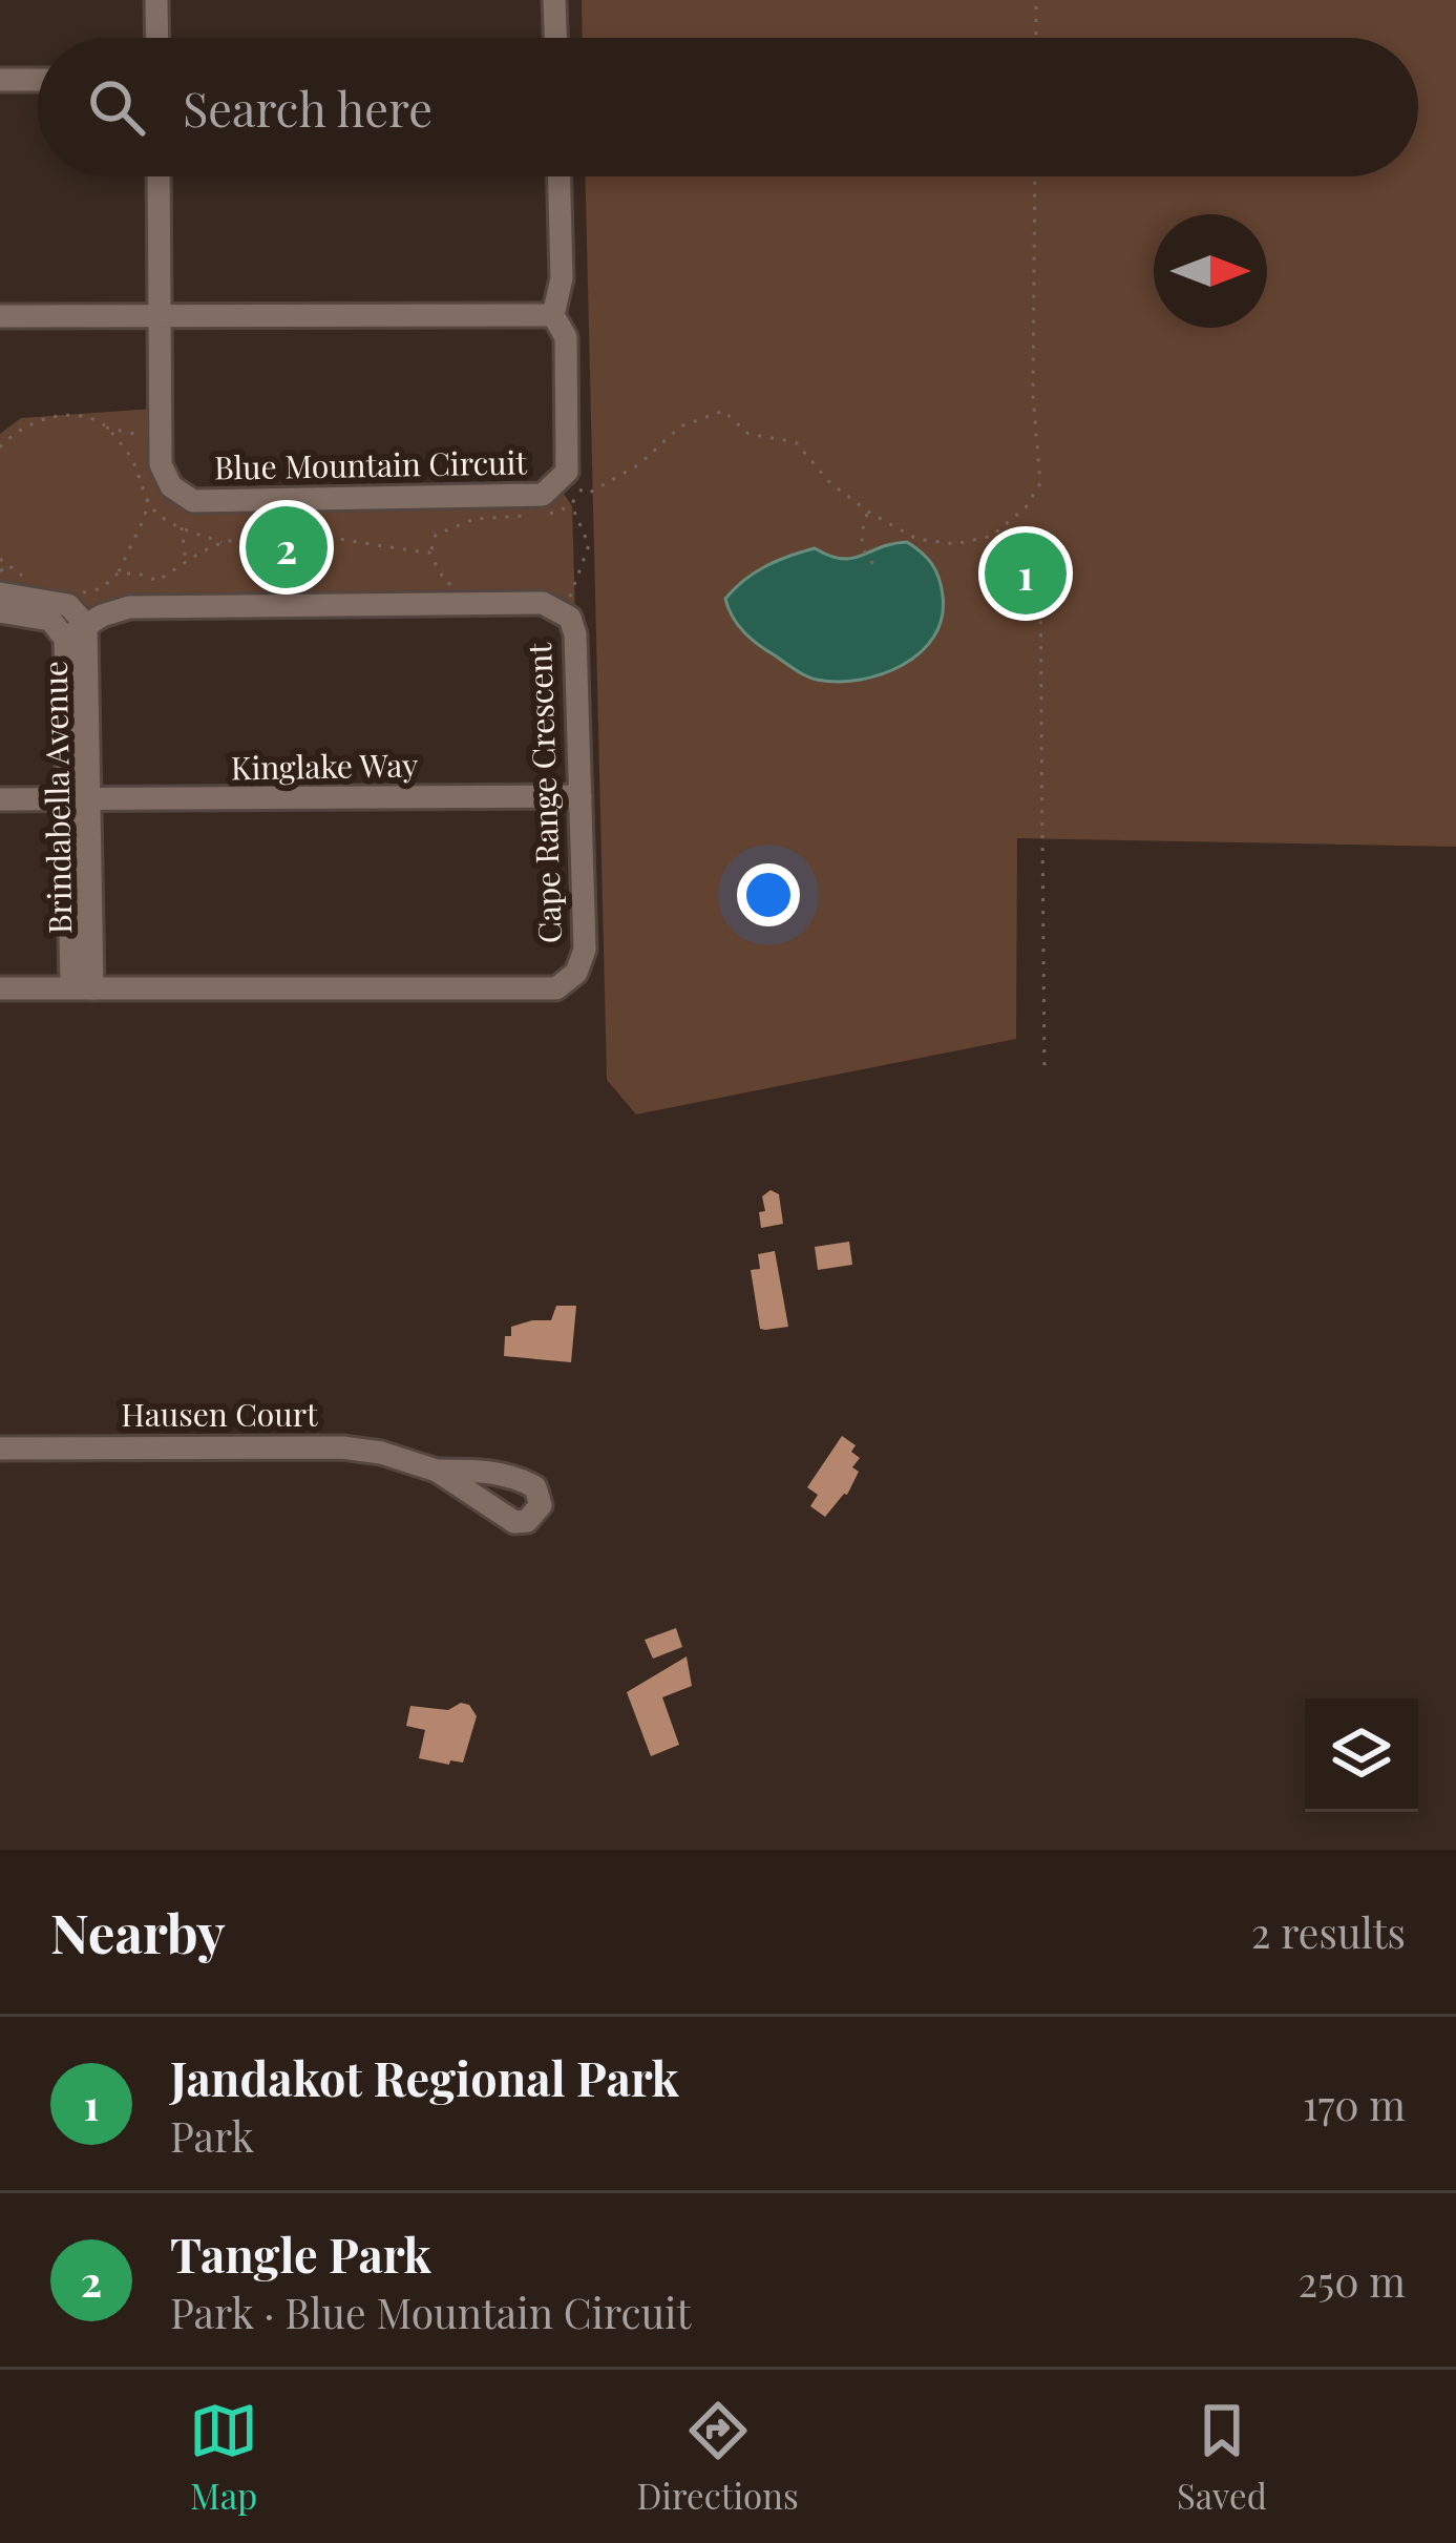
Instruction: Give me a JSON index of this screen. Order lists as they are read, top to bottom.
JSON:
{
  "streets": {
    "street": [
      "Blue Mountain Circuit",
      "Kinglake Way",
      "Cape Range Crescent",
      "Brindabella Avenue",
      "Hausen Court"
    ]
  },
  "crossings": [
    ["Kinglake Way", "Cape Range Crescent"],
    ["Kinglake Way", "Brindabella Avenue"],
    ["Cape Range Crescent", "Brindabella Avenue"]
  ],
  "north": "right",
  "page": {
    "search": "Search here",
    "pins": ["2", "1"],
    "heading": ["Nearby", "2 results"],
    "list": [
      {
        "mark": "1",
        "name": "Jandakot Regional Park",
        "note": "Park",
        "value": "170 m"
      },
      {
        "mark": "2",
        "name": "Tangle Park",
        "note": "Park · Blue Mountain Circuit",
        "value": "250 m"
      }
    ],
    "nav": ["Map", "Directions", "Saved"]
  }
}
